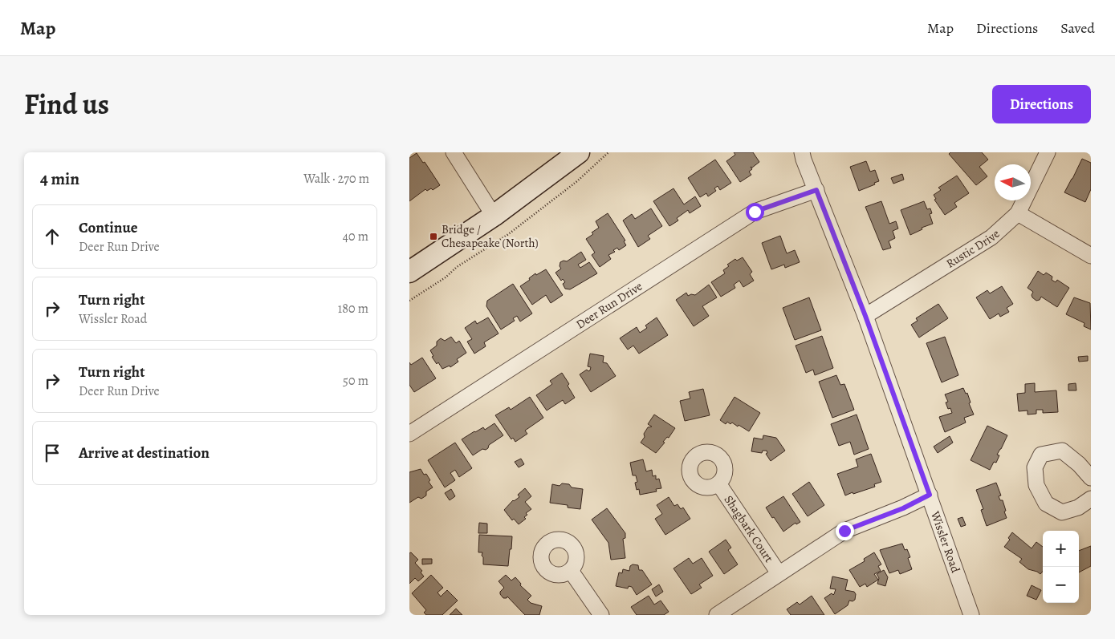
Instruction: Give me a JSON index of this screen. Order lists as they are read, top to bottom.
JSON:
{
  "streets": {
    "street": [
      "Rustic Drive",
      "Deer Run Drive",
      "Shagbark Court",
      "Wissler Road"
    ]
  },
  "crossings": [
    ["Rustic Drive", "Wissler Road"],
    ["Deer Run Drive", "Wissler Road"]
  ],
  "places": {
    "transit": ["Bridge / Chesapeake (North)"]
  },
  "north": "left",
  "page": {
    "header": "Map",
    "nav": ["Map", "Directions", "Saved"],
    "title": "Find us",
    "buttons": "Directions",
    "heading": ["4 min", "Walk · 270 m"],
    "list": [
      ["Continue", "Deer Run Drive", "40 m"],
      ["Turn right", "Wissler Road", "180 m"],
      ["Turn right", "Deer Run Drive", "50 m"],
      "Arrive at destination"
    ],
    "map_buttons": ["+", "−"]
  }
}
